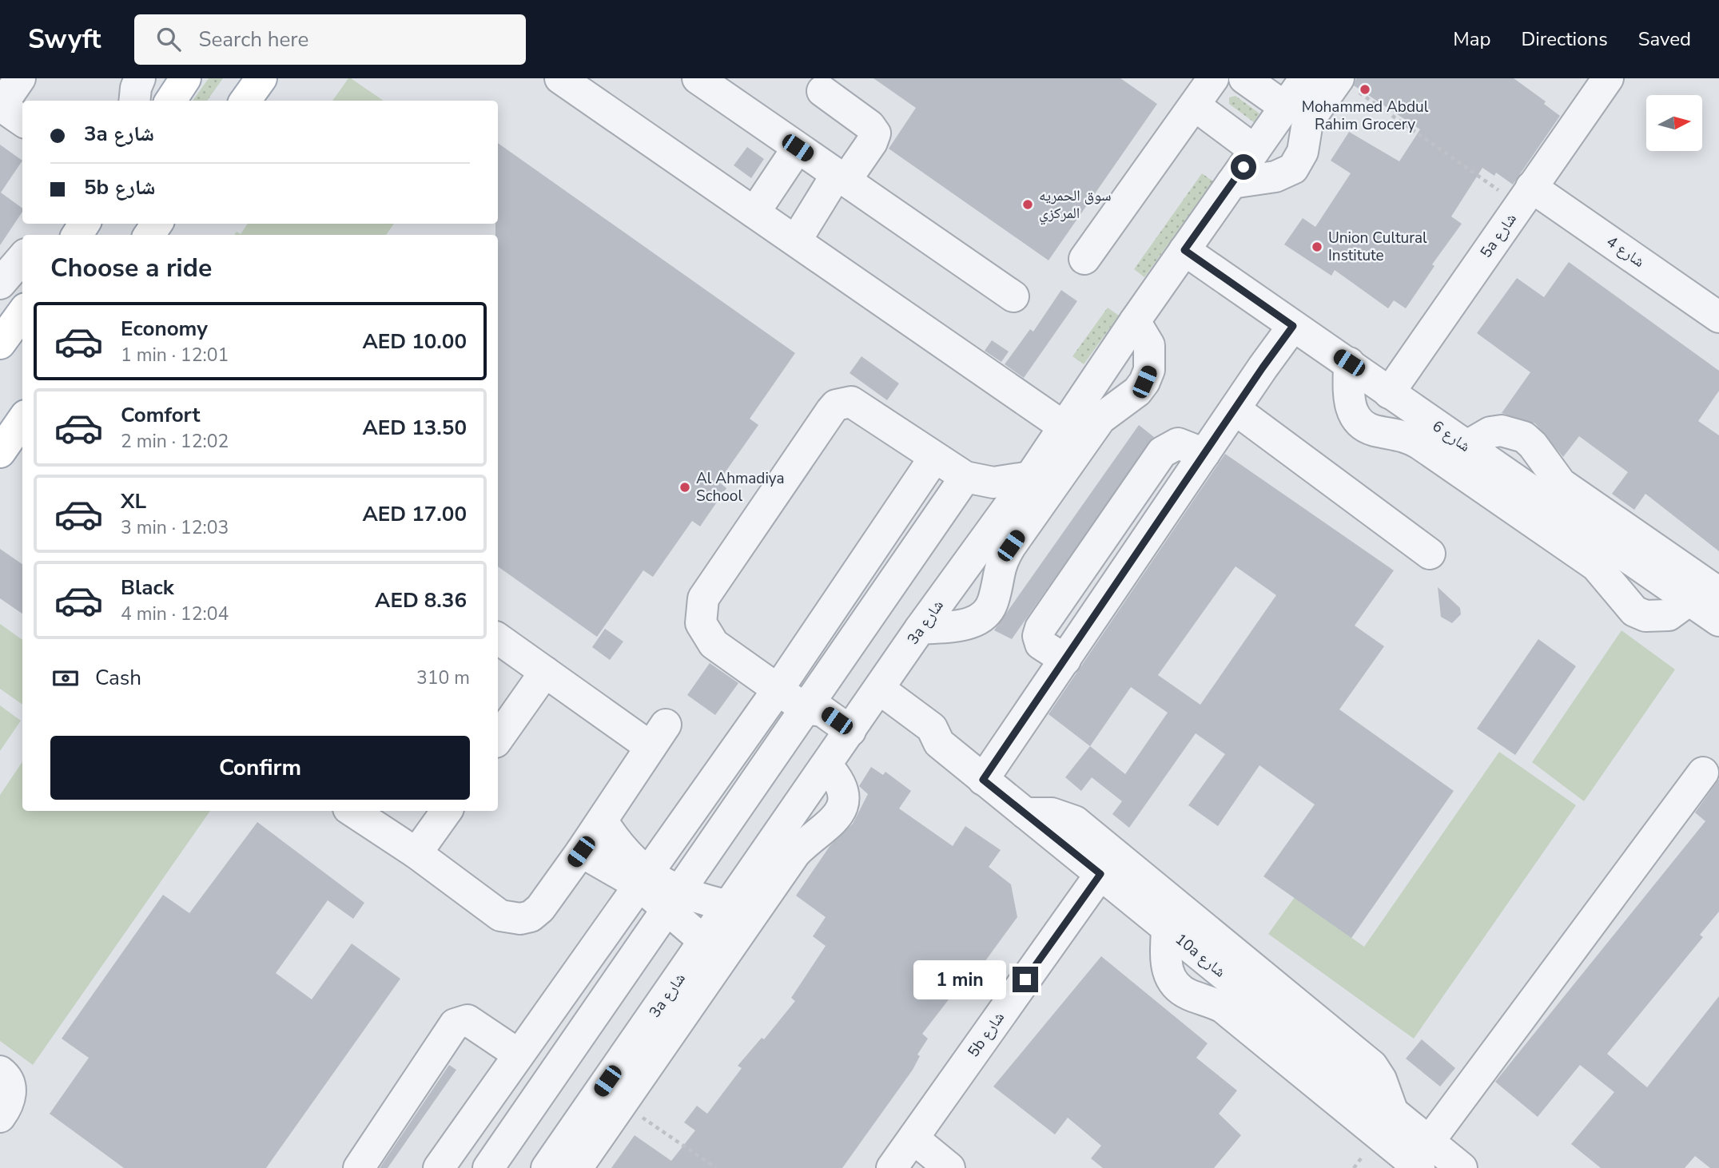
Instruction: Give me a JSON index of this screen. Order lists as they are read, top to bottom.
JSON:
{
  "streets": {
    "street": [
      "5a شارع",
      "شارع 4",
      "شارع 6",
      "3a شارع",
      "10a شارع",
      "5b شارع"
    ]
  },
  "crossings": [
    ["5a شارع", "شارع 4"],
    ["5a شارع", "شارع 6"],
    ["شارع 6", "3a شارع"],
    ["3a شارع", "10a شارع"],
    ["10a شارع", "5b شارع"]
  ],
  "places": [
    "Mohammed Abdul Rahim Grocery",
    "سوق الحمريه المركزي",
    "Union Cultural Institute",
    "Al Ahmadiya School"
  ],
  "north": "right",
  "page": {
    "header": "Swyft",
    "search": "Search here",
    "nav": ["Map", "Directions", "Saved"],
    "banner": ["3a شارع", "5b شارع"],
    "heading": "Choose a ride",
    "list": [
      {
        "name": "Economy",
        "note": "1 min · 12:01",
        "value": "AED 10.00"
      },
      {
        "name": "Comfort",
        "note": "2 min · 12:02",
        "value": "AED 13.50"
      },
      {
        "name": "XL",
        "note": "3 min · 12:03",
        "value": "AED 17.00"
      },
      {
        "name": "Black",
        "note": "4 min · 12:04",
        "value": "AED 8.36"
      }
    ],
    "pay": ["Cash", "310 m"],
    "buttons": "Confirm",
    "bubble": "1 min"
  }
}
